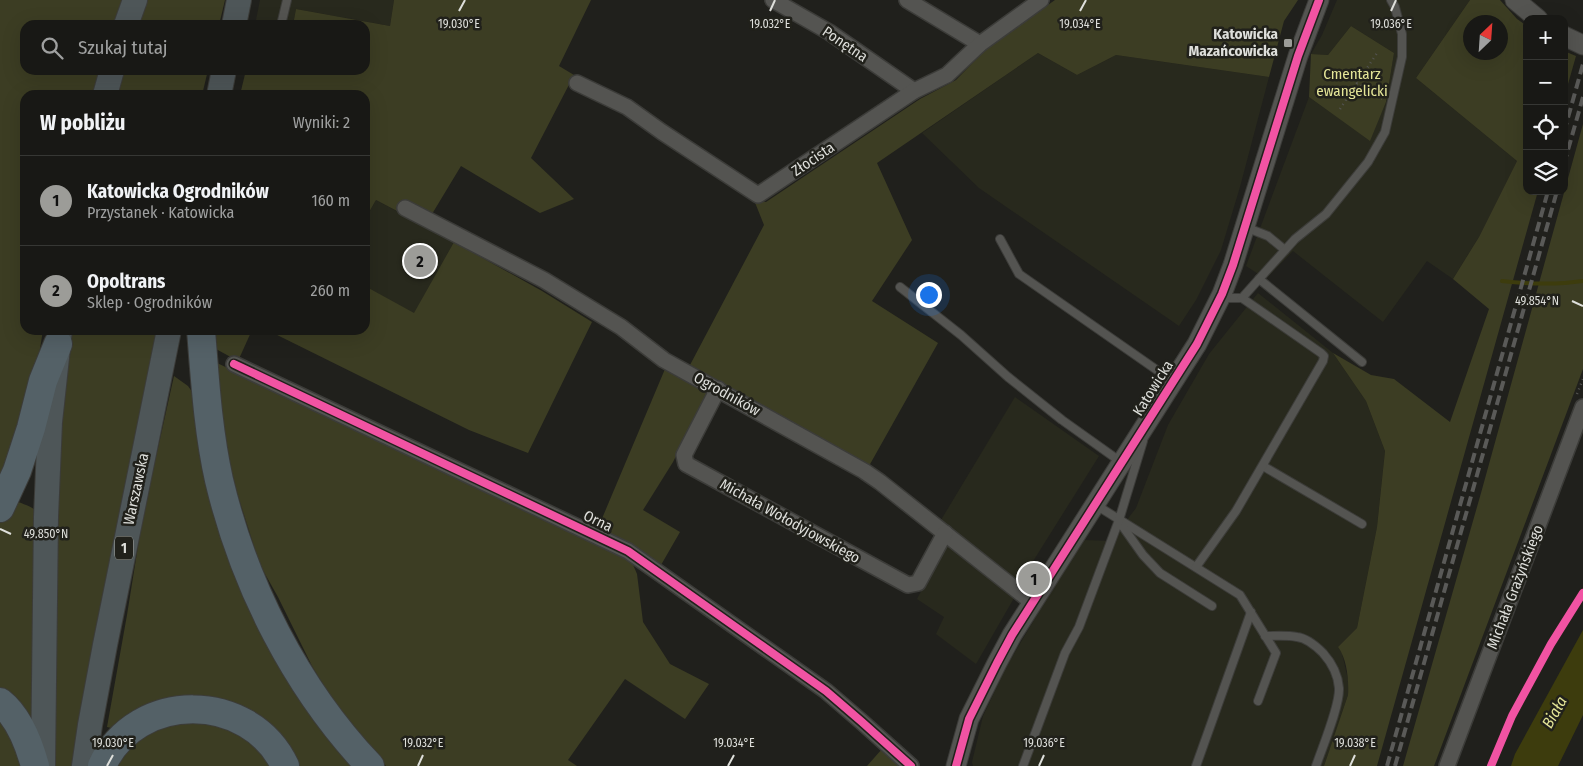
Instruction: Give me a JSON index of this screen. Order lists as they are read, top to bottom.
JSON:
{
  "streets": {
    "main road": ["Warszawska", "1"],
    "street": [
      "Ponętna",
      "Złocista",
      "Katowicka",
      "Ogrodników",
      "Orna",
      "Michała Wołodyjowskiego",
      "Michała Grażyńskiego"
    ]
  },
  "crossings": [
    ["Ponętna", "Złocista"],
    ["Katowicka", "Ogrodników"],
    ["Ogrodników", "Michała Wołodyjowskiego"]
  ],
  "water": ["Biała"],
  "parks": ["Cmentarz ewangelicki"],
  "places": {
    "transit": ["Katowicka Mazańcowicka"]
  },
  "north": "top right",
  "page": {
    "map_buttons": ["+", "−"],
    "search": "Szukaj tutaj",
    "heading": ["W pobliżu", "Wyniki: 2"],
    "list": [
      {
        "mark": "1",
        "name": "Katowicka Ogrodników",
        "note": "Przystanek · Katowicka",
        "value": "160 m"
      },
      {
        "mark": "2",
        "name": "Opoltrans",
        "note": "Sklep · Ogrodników",
        "value": "260 m"
      }
    ],
    "pins": ["2", "1"]
  },
  "coordinates": [
    "19.030°E",
    "19.032°E",
    "19.034°E",
    "19.036°E",
    "49.854°N",
    "49.850°N",
    "19.038°E"
  ]
}
